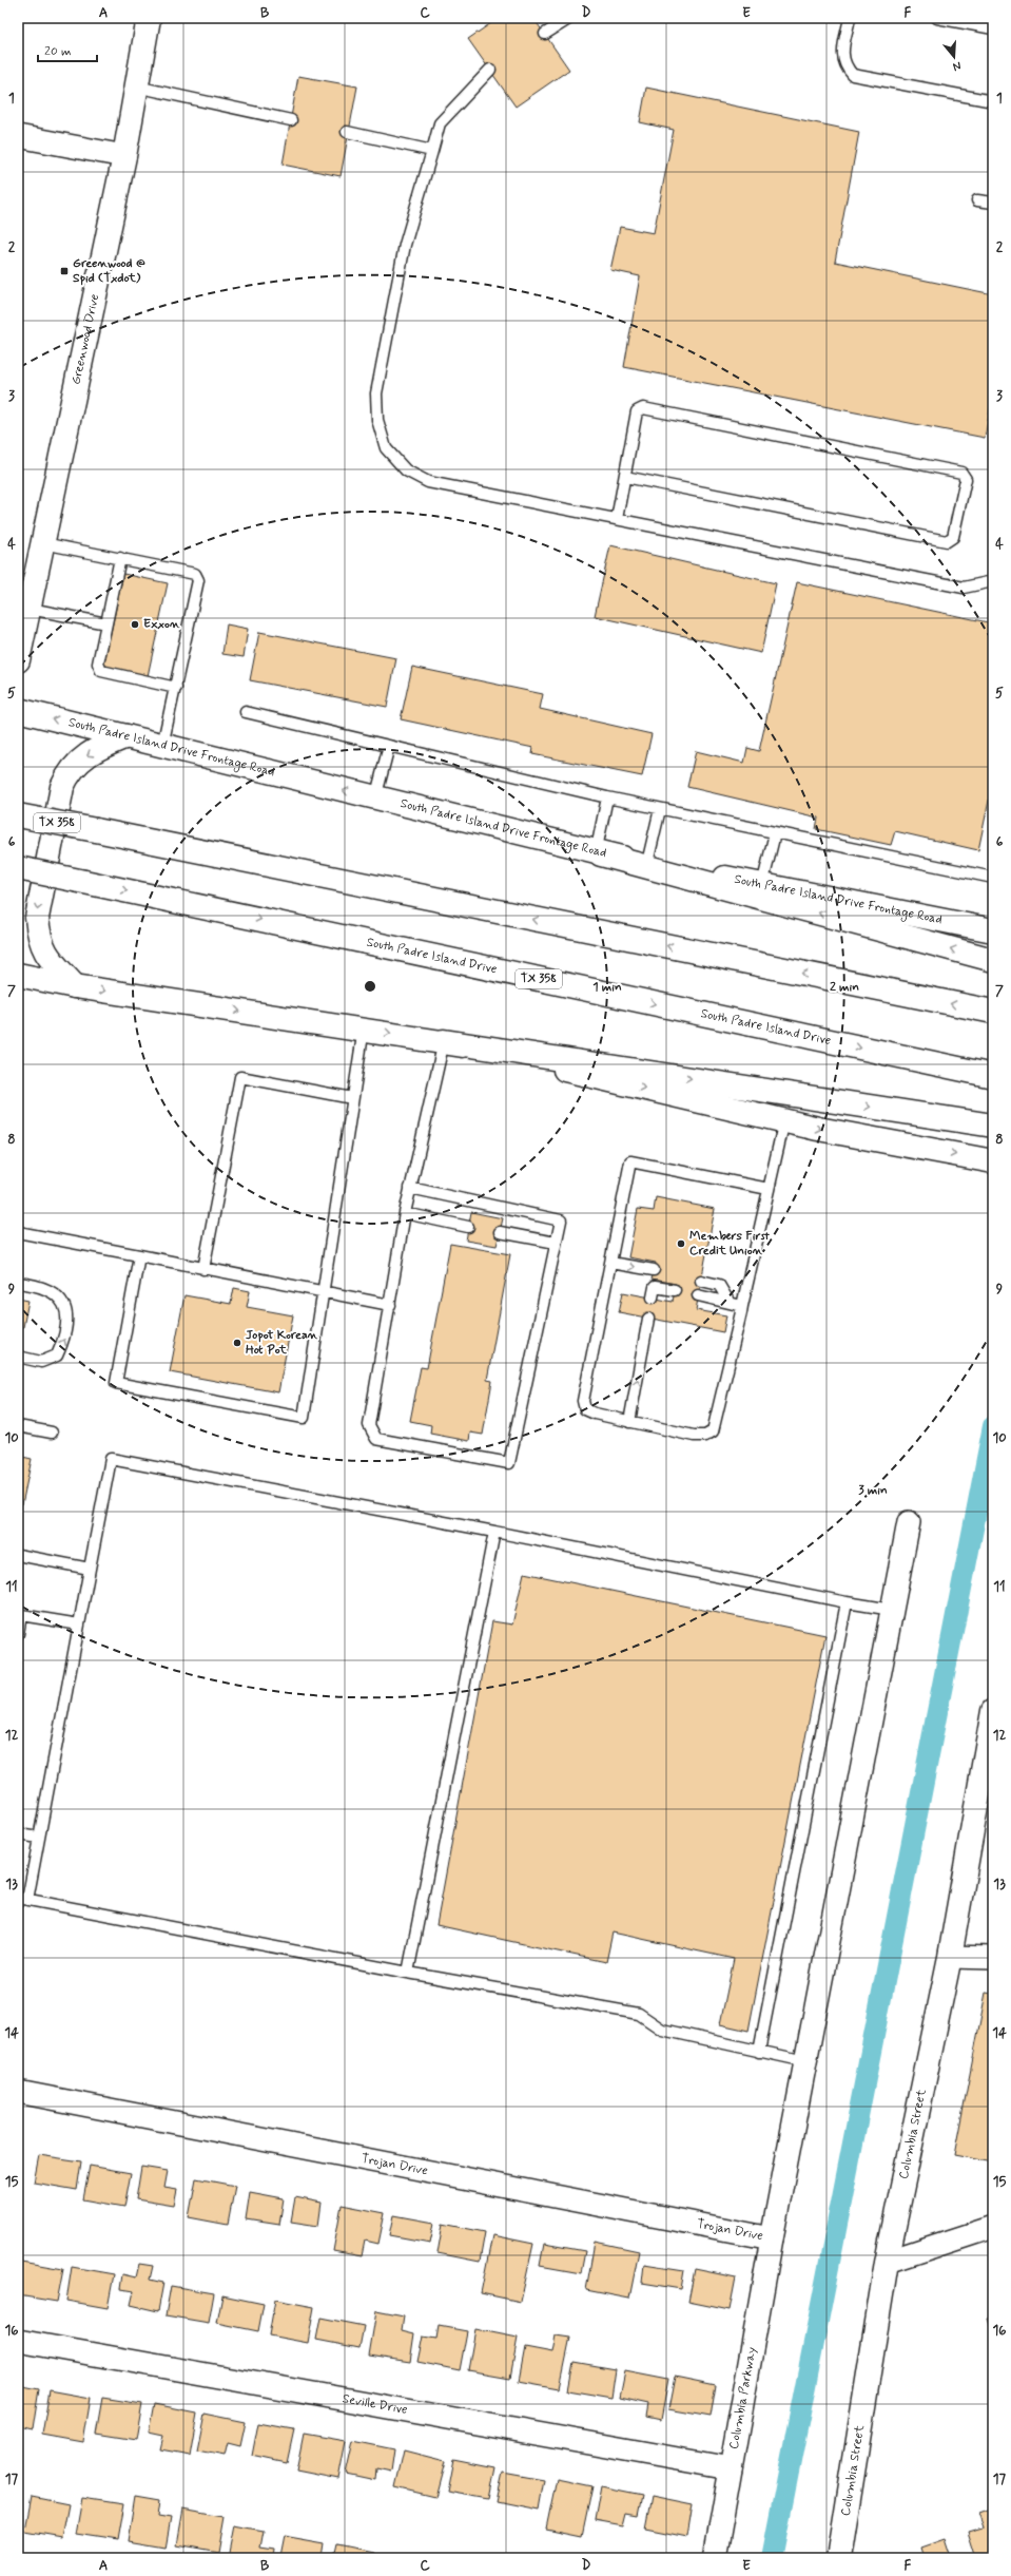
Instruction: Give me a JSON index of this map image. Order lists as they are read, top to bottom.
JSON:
{
  "streets": {
    "main road": [
      "Greenwood Drive",
      "South Padre Island Drive Frontage Road",
      "TX 358",
      "South Padre Island Drive",
      "Columbia Street"
    ],
    "street": ["Trojan Drive", "Columbia Parkway", "Seville Drive"]
  },
  "crossings": [
    ["Trojan Drive", "Columbia Parkway"],
    ["Columbia Parkway", "Seville Drive"]
  ],
  "places": {
    "transit": ["Greenwood @ Spid (Txdot)"],
    "other": ["Exxon", "Members First Credit Union", "Jopot Korean Hot Pot"]
  },
  "scale_bar": "20 m",
  "north": "bottom",
  "grid": {
    "columns": [
      "A",
      "B",
      "C",
      "D",
      "E",
      "F"
    ],
    "rows": [
      "1",
      "2",
      "3",
      "4",
      "5",
      "6",
      "7",
      "8",
      "9",
      "10",
      "11",
      "12",
      "13",
      "14",
      "15",
      "16",
      "17"
    ]
  },
  "rings": ["1 min", "2 min", "3 min"]
}
